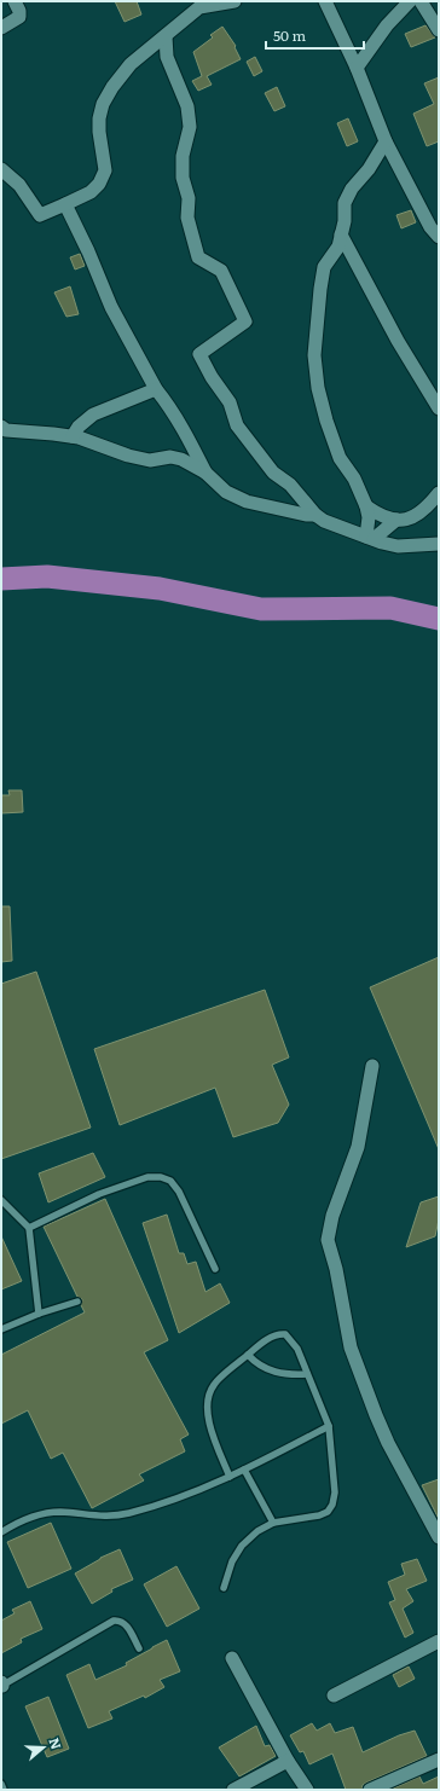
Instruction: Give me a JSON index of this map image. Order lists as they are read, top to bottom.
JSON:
{
  "scale_bar": "50 m",
  "north": "right"
}
